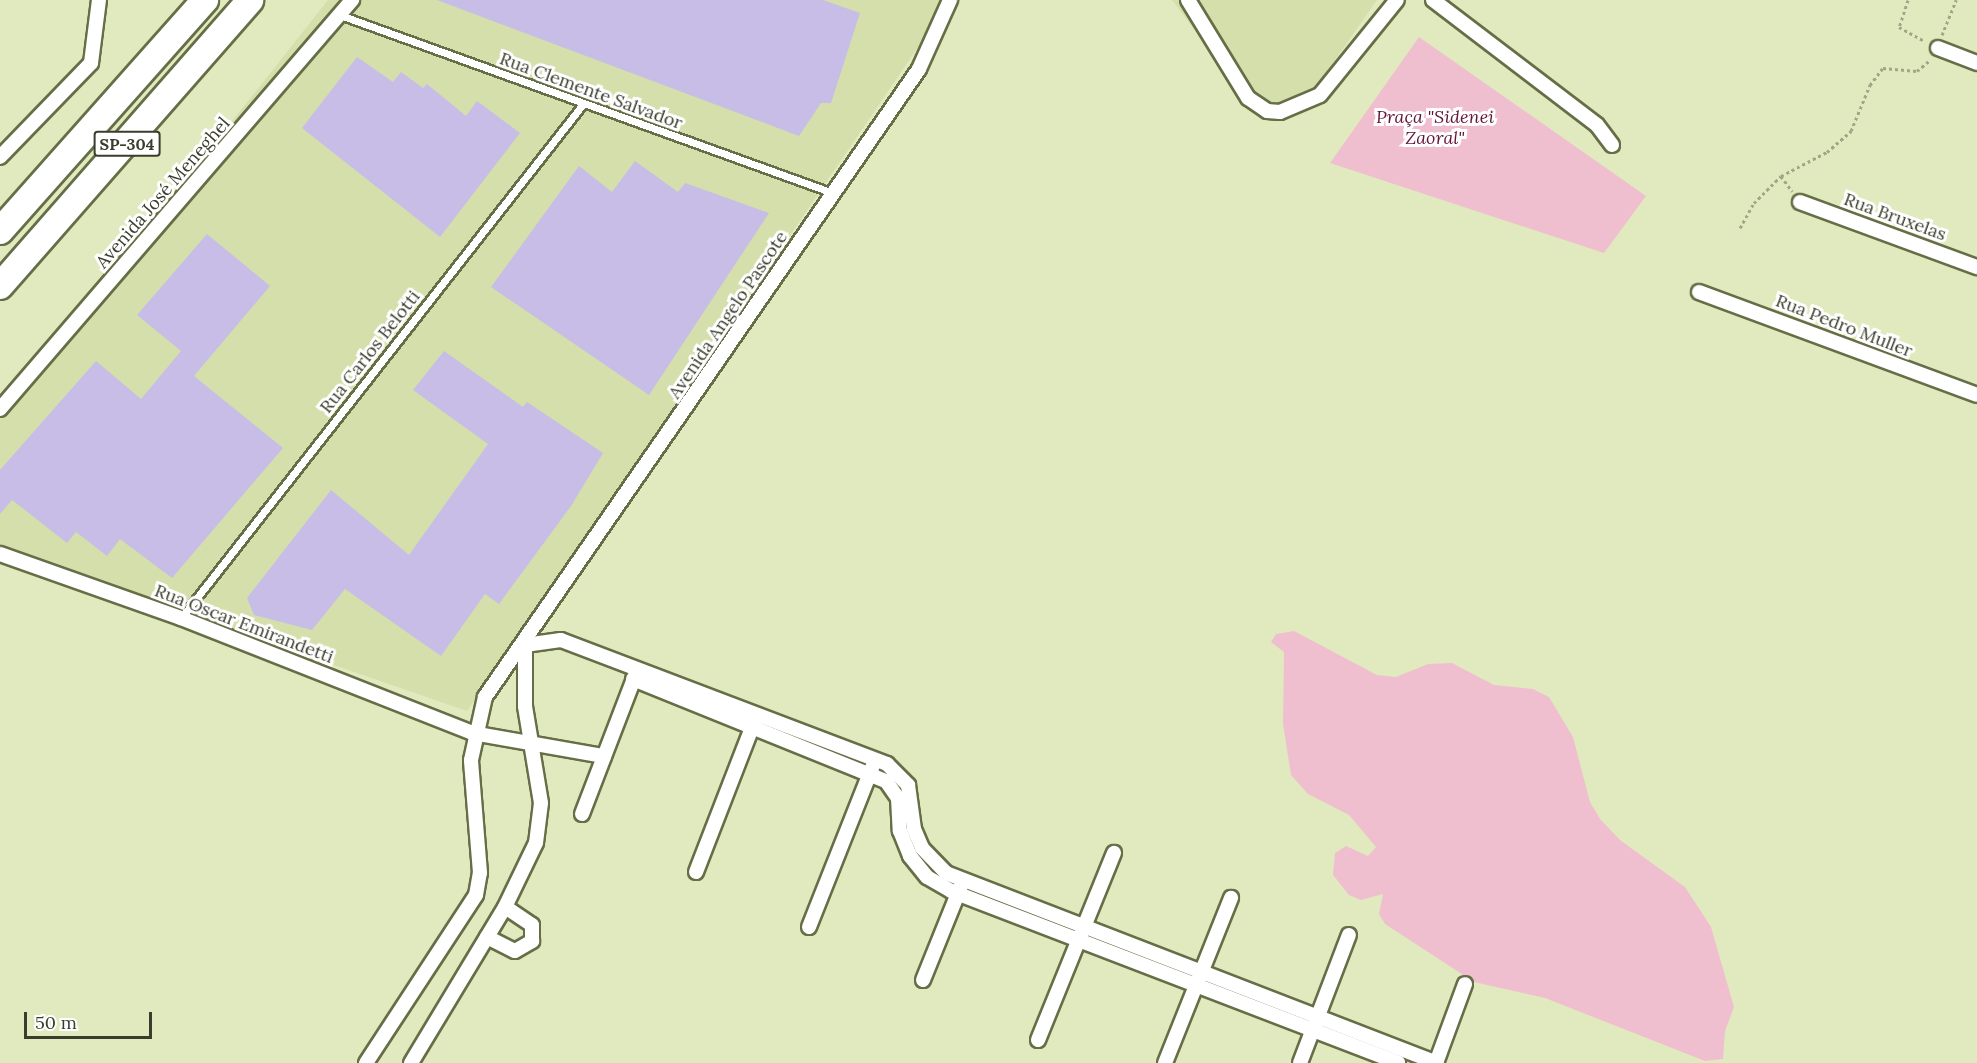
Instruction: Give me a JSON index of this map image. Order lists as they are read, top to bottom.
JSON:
{
  "streets": {
    "highway": ["SP-304"],
    "street": [
      "Avenida José Meneghel",
      "Rua Bruxelas",
      "Avenida Angelo Pascote",
      "Rua Pedro Muller",
      "Rua Oscar Emirandetti"
    ],
    "lane": ["Rua Clemente Salvador", "Rua Carlos Belotti"]
  },
  "crossings": [
    ["Rua Clemente Salvador", "Avenida José Meneghel"],
    ["Rua Clemente Salvador", "Avenida Angelo Pascote"],
    ["Rua Clemente Salvador", "Rua Carlos Belotti"],
    ["Avenida Angelo Pascote", "Rua Oscar Emirandetti"],
    ["Rua Carlos Belotti", "Rua Oscar Emirandetti"]
  ],
  "parks": ["Praça \"Sidenei Zaoral\""],
  "scale_bar": "50 m"
}
